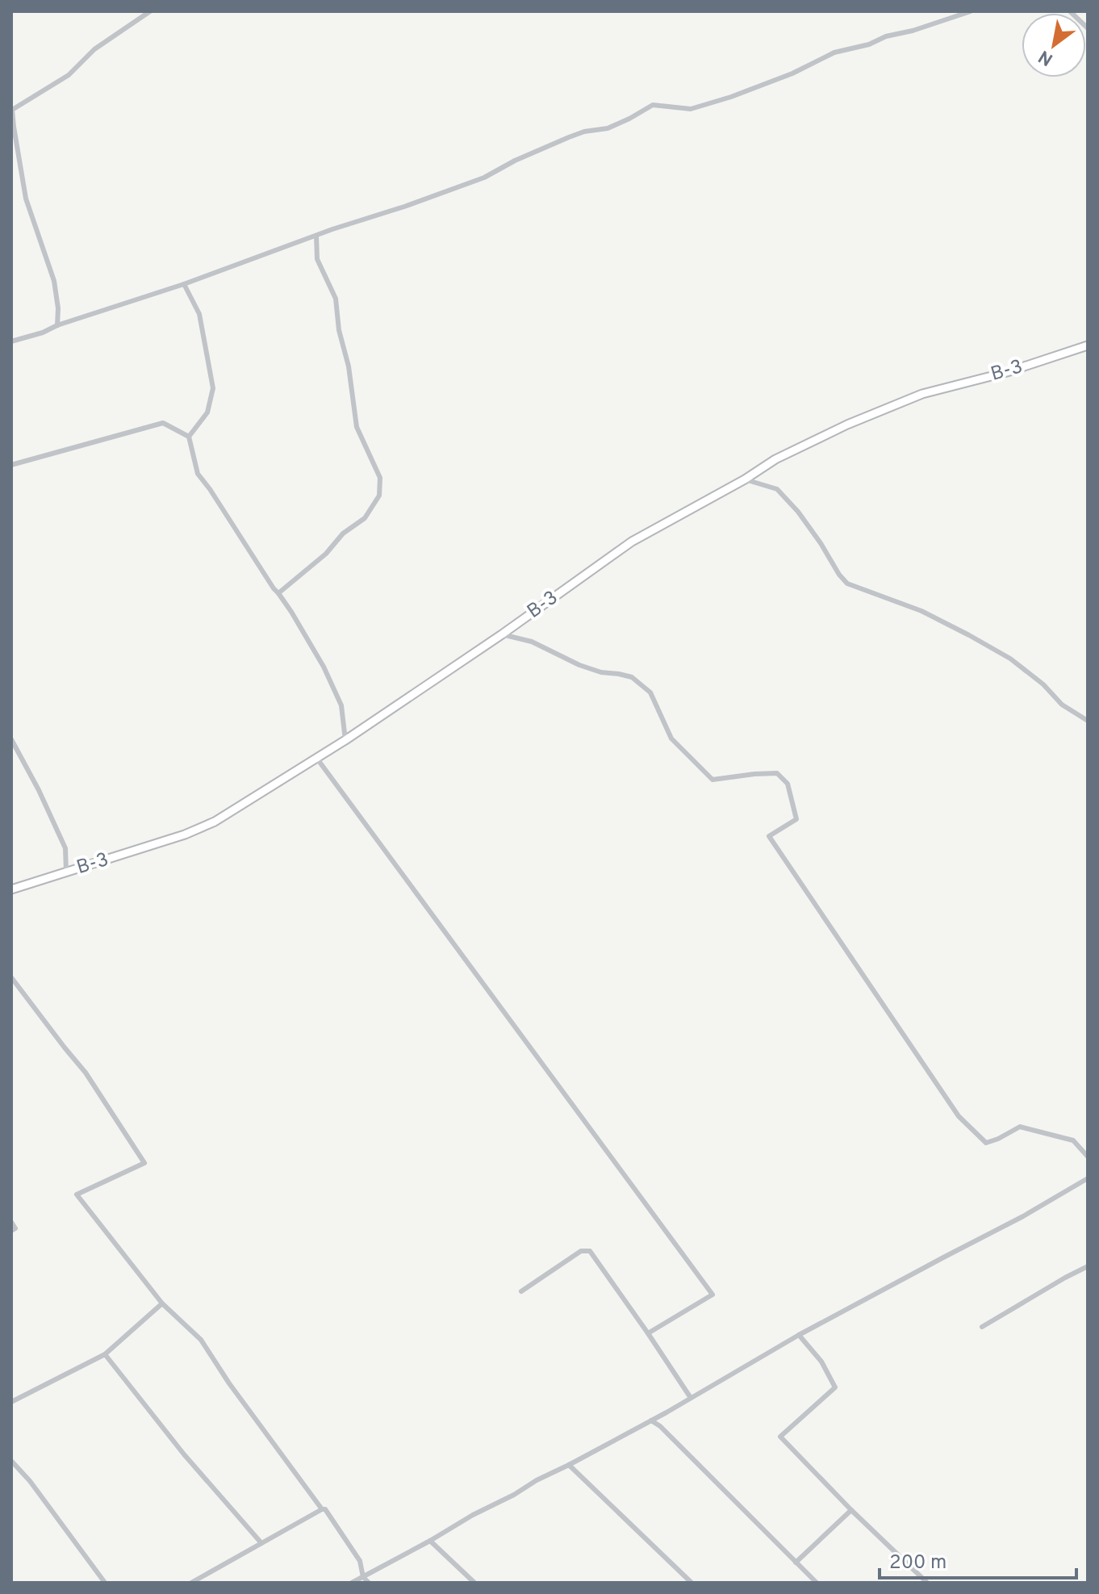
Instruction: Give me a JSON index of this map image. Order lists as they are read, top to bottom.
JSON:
{
  "streets": {
    "main road": ["B-3"]
  },
  "scale_bar": "200 m",
  "north": "bottom left"
}
